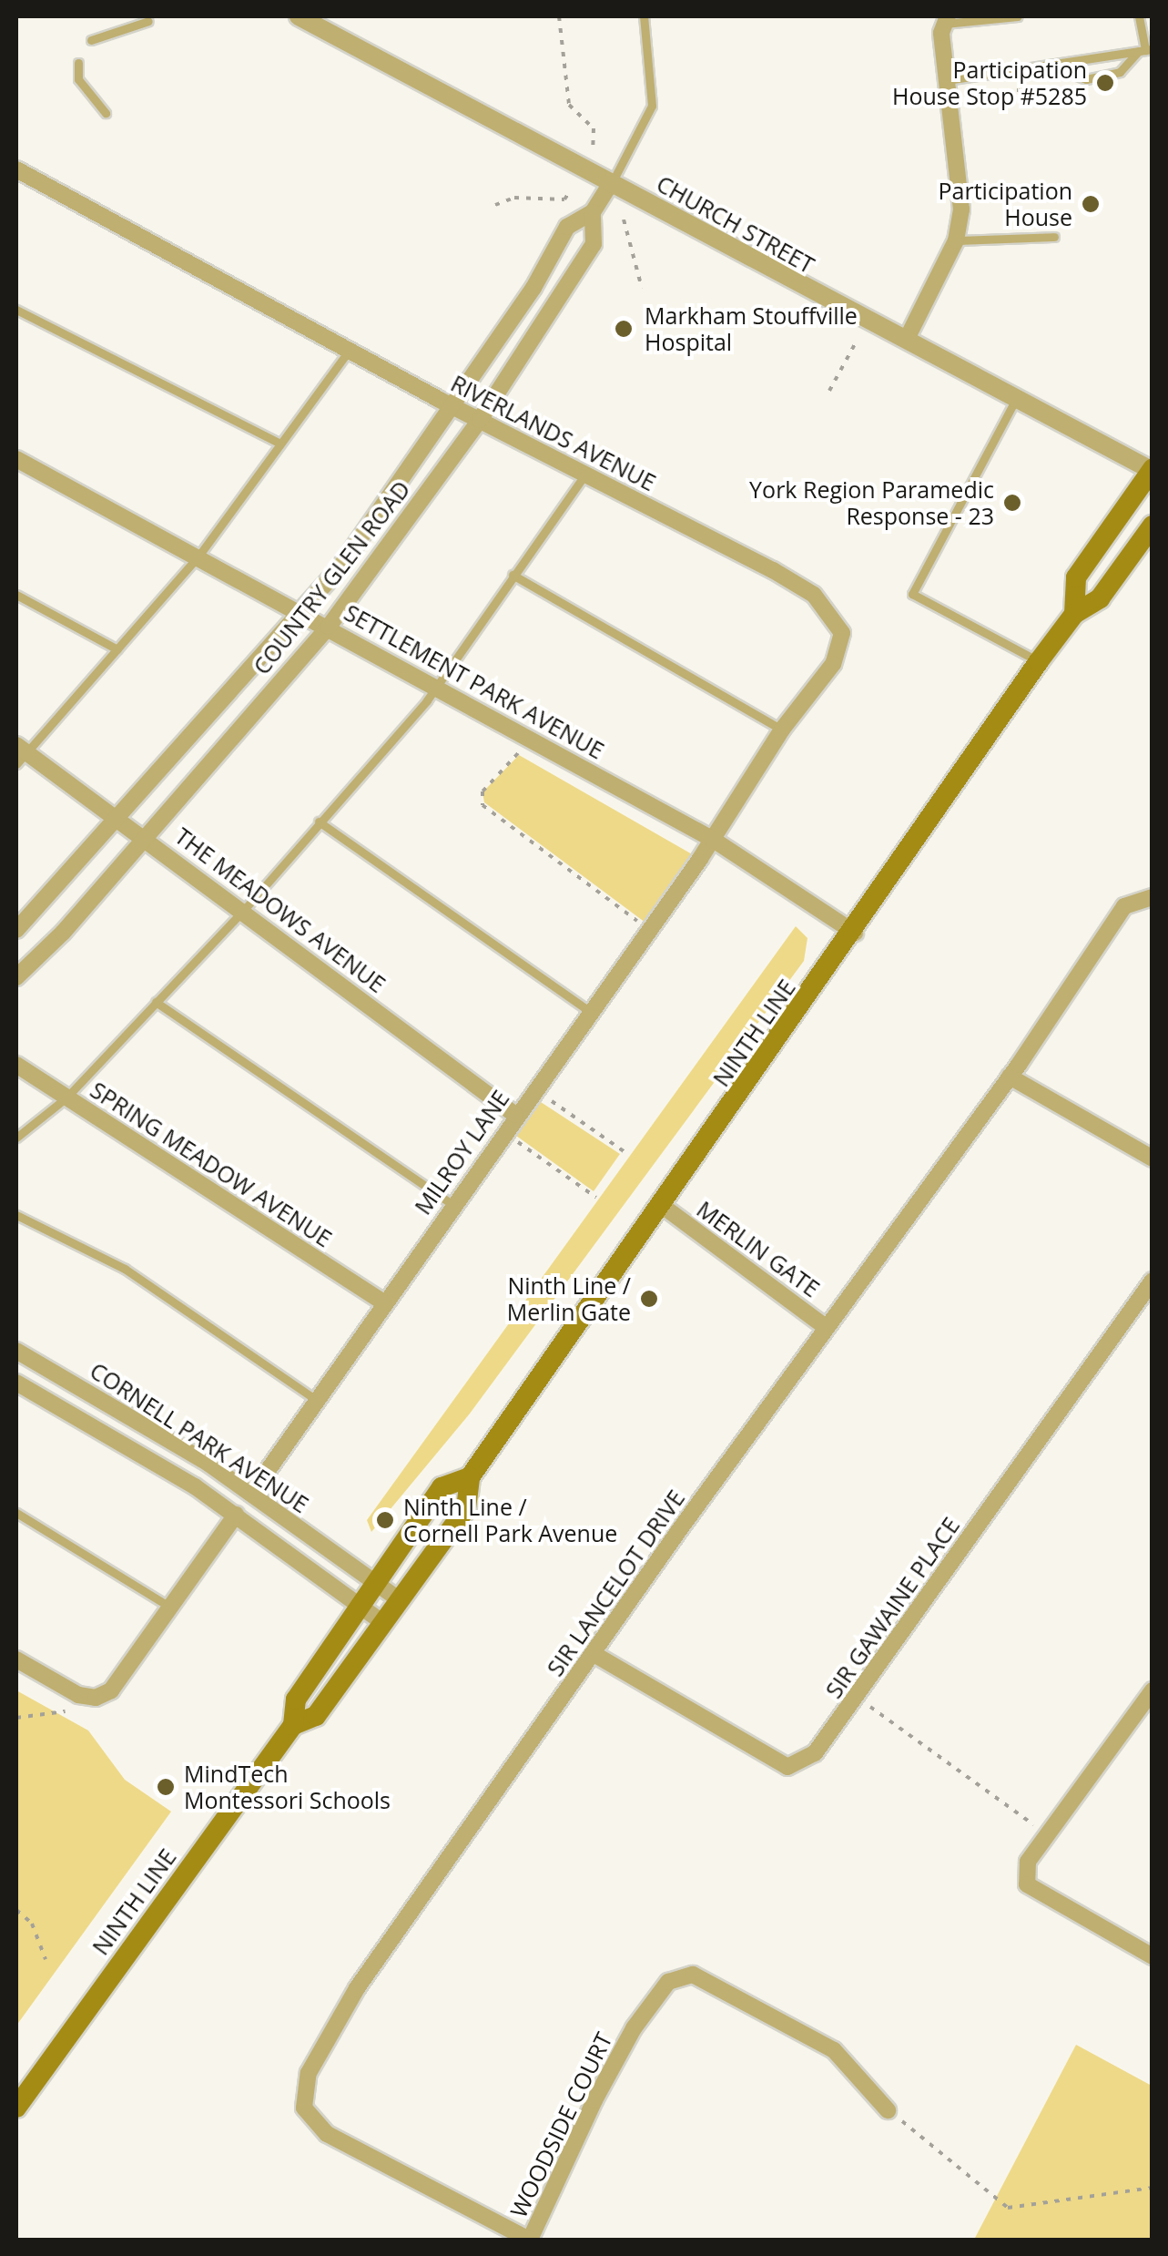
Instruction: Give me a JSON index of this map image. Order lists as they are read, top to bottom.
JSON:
{
  "streets": {
    "main road": ["NINTH LINE"],
    "street": [
      "CHURCH STREET",
      "RIVERLANDS AVENUE",
      "COUNTRY GLEN ROAD",
      "SETTLEMENT PARK AVENUE",
      "THE MEADOWS AVENUE",
      "MILROY LANE",
      "SPRING MEADOW AVENUE",
      "MERLIN GATE",
      "CORNELL PARK AVENUE",
      "SIR LANCELOT DRIVE",
      "SIR GAWAINE PLACE",
      "WOODSIDE COURT"
    ]
  },
  "crossings": [
    ["CHURCH STREET", "COUNTRY GLEN ROAD"],
    ["CHURCH STREET", "NINTH LINE"],
    ["RIVERLANDS AVENUE", "COUNTRY GLEN ROAD"],
    ["RIVERLANDS AVENUE", "SETTLEMENT PARK AVENUE"],
    ["RIVERLANDS AVENUE", "MILROY LANE"],
    ["COUNTRY GLEN ROAD", "SETTLEMENT PARK AVENUE"],
    ["COUNTRY GLEN ROAD", "THE MEADOWS AVENUE"],
    ["SETTLEMENT PARK AVENUE", "NINTH LINE"],
    ["SETTLEMENT PARK AVENUE", "MILROY LANE"],
    ["THE MEADOWS AVENUE", "MILROY LANE"],
    ["NINTH LINE", "MERLIN GATE"],
    ["NINTH LINE", "CORNELL PARK AVENUE"],
    ["MILROY LANE", "SPRING MEADOW AVENUE"],
    ["MILROY LANE", "CORNELL PARK AVENUE"],
    ["MERLIN GATE", "SIR LANCELOT DRIVE"],
    ["SIR LANCELOT DRIVE", "SIR GAWAINE PLACE"],
    ["SIR LANCELOT DRIVE", "WOODSIDE COURT"]
  ],
  "places": [
    "Participation House Stop #5285",
    "Participation House",
    "Markham Stouffville Hospital",
    "York Region Paramedic Response - 23",
    "Ninth Line / Merlin Gate",
    "Ninth Line / Cornell Park Avenue",
    "MindTech Montessori Schools"
  ]
}
